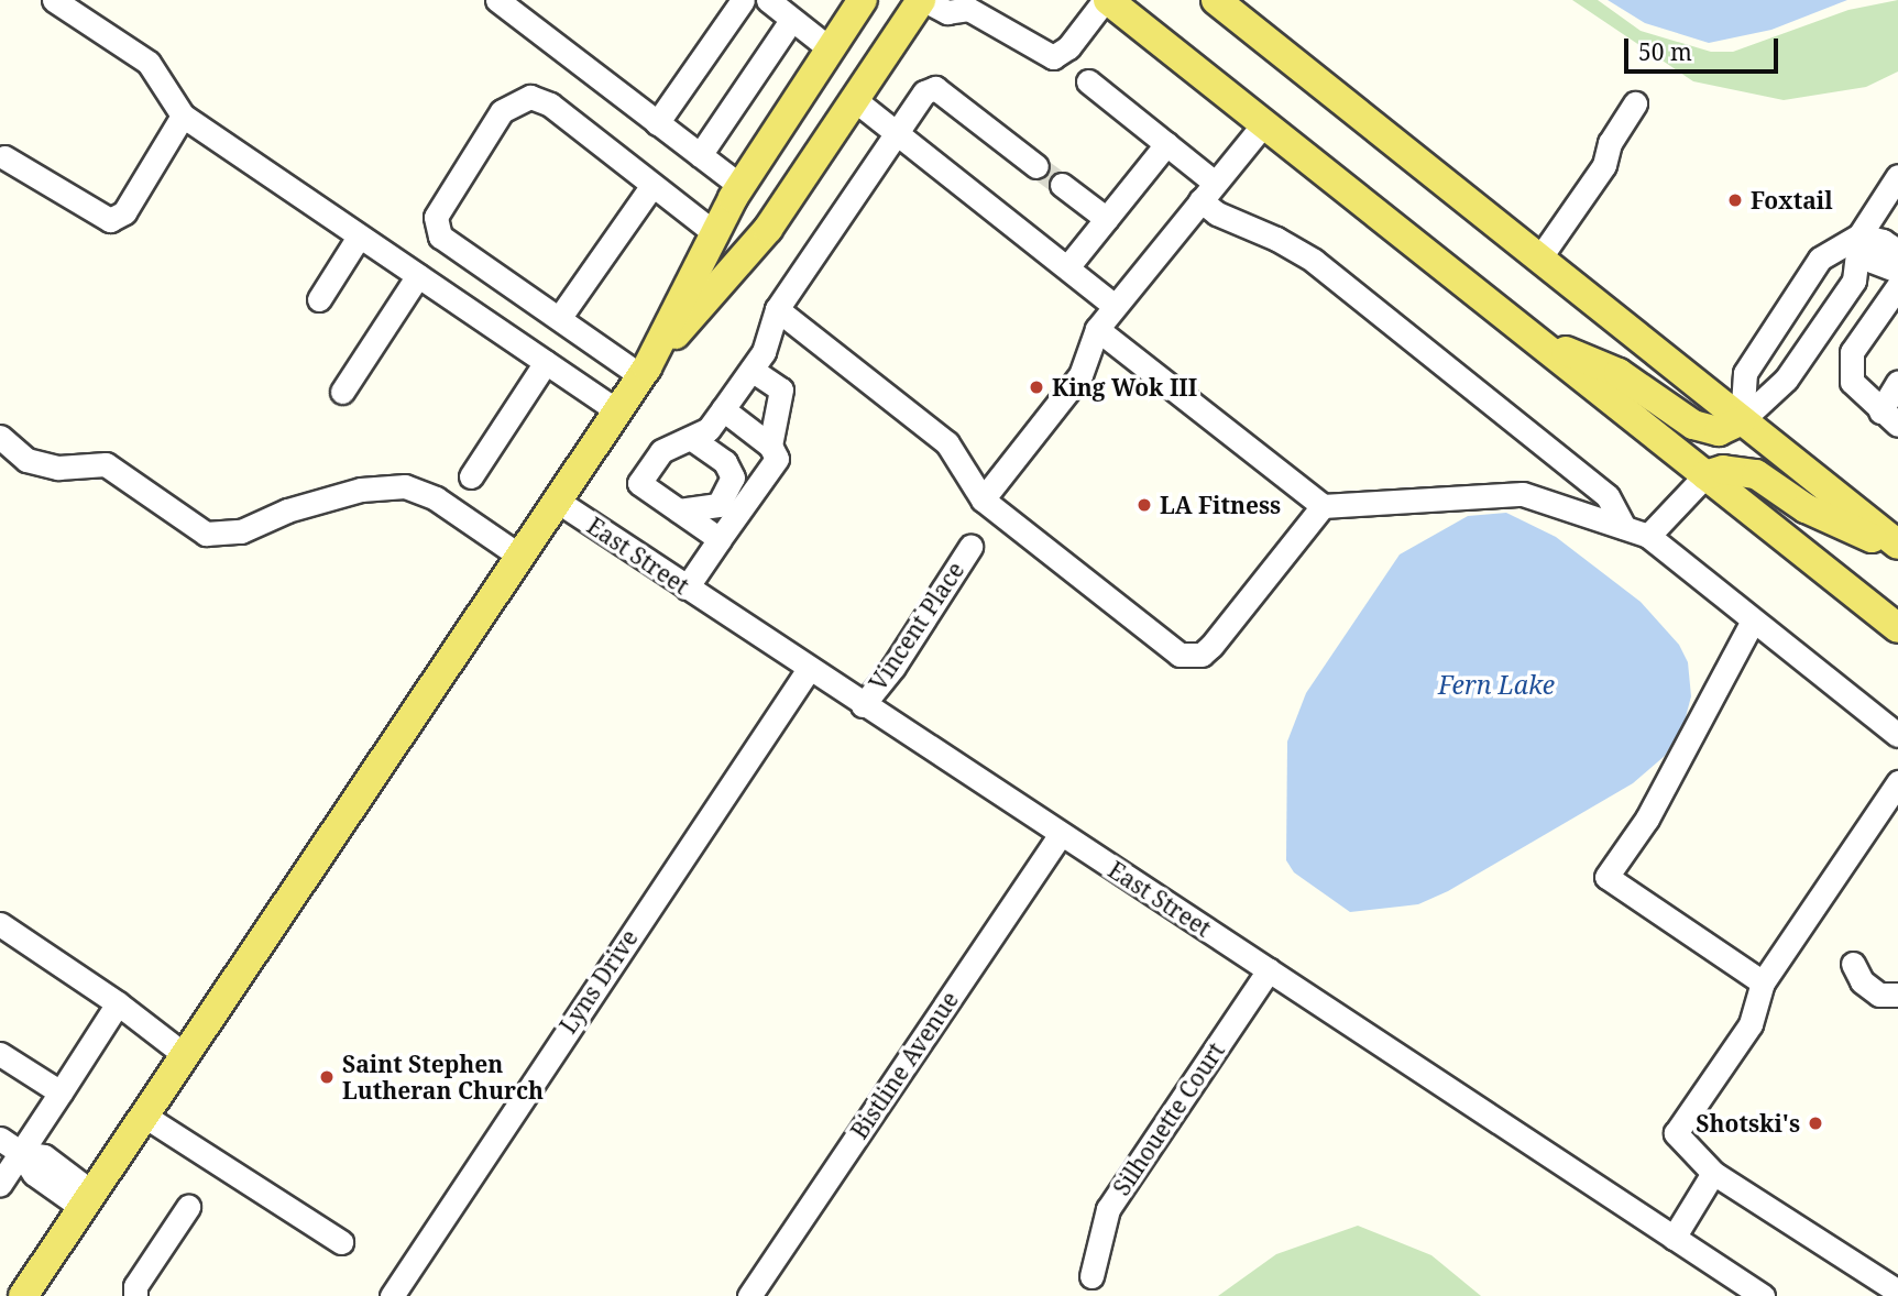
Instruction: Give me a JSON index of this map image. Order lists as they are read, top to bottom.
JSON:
{
  "streets": {
    "street": [
      "East Street",
      "Vincent Place",
      "Lyns Drive",
      "Bistline Avenue",
      "Silhouette Court"
    ]
  },
  "crossings": [
    ["East Street", "Vincent Place"],
    ["East Street", "Lyns Drive"],
    ["East Street", "Bistline Avenue"],
    ["East Street", "Silhouette Court"]
  ],
  "water": ["Fern Lake"],
  "places": [
    "Foxtail",
    "King Wok III",
    "LA Fitness",
    "Saint Stephen Lutheran Church",
    "Shotski's"
  ],
  "scale_bar": "50 m"
}
